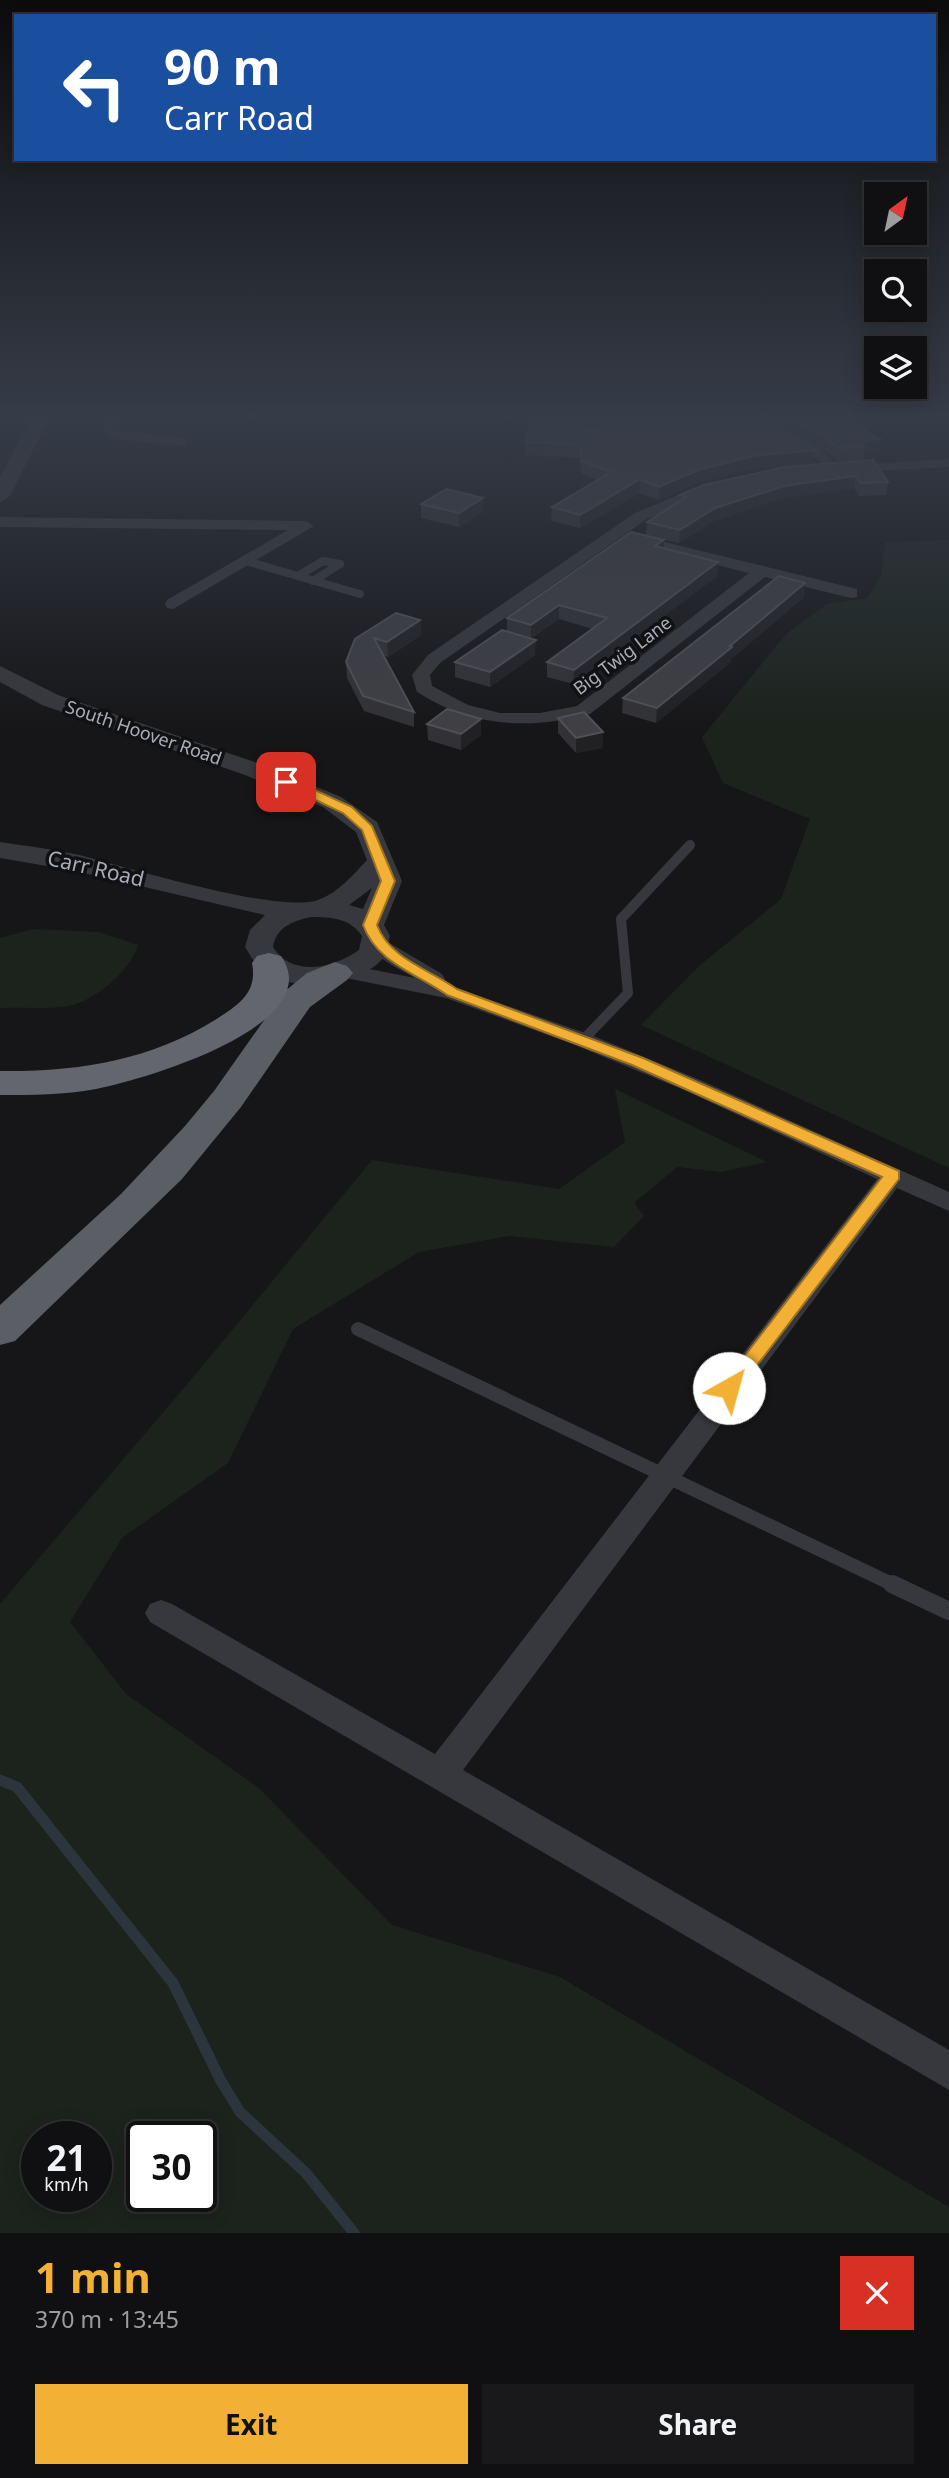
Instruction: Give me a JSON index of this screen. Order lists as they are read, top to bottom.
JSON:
{
  "streets": {
    "street": ["Big Twig Lane", "South Hoover Road", "Carr Road"]
  },
  "crossings": [
    ["South Hoover Road", "Carr Road"]
  ],
  "north": "top right",
  "page": {
    "turn": ["90 m", "Carr Road"],
    "speed": "21 km/h",
    "limit": "30",
    "heading": ["1 min", "370 m · 13:45"],
    "buttons": ["Exit", "Share"]
  }
}
